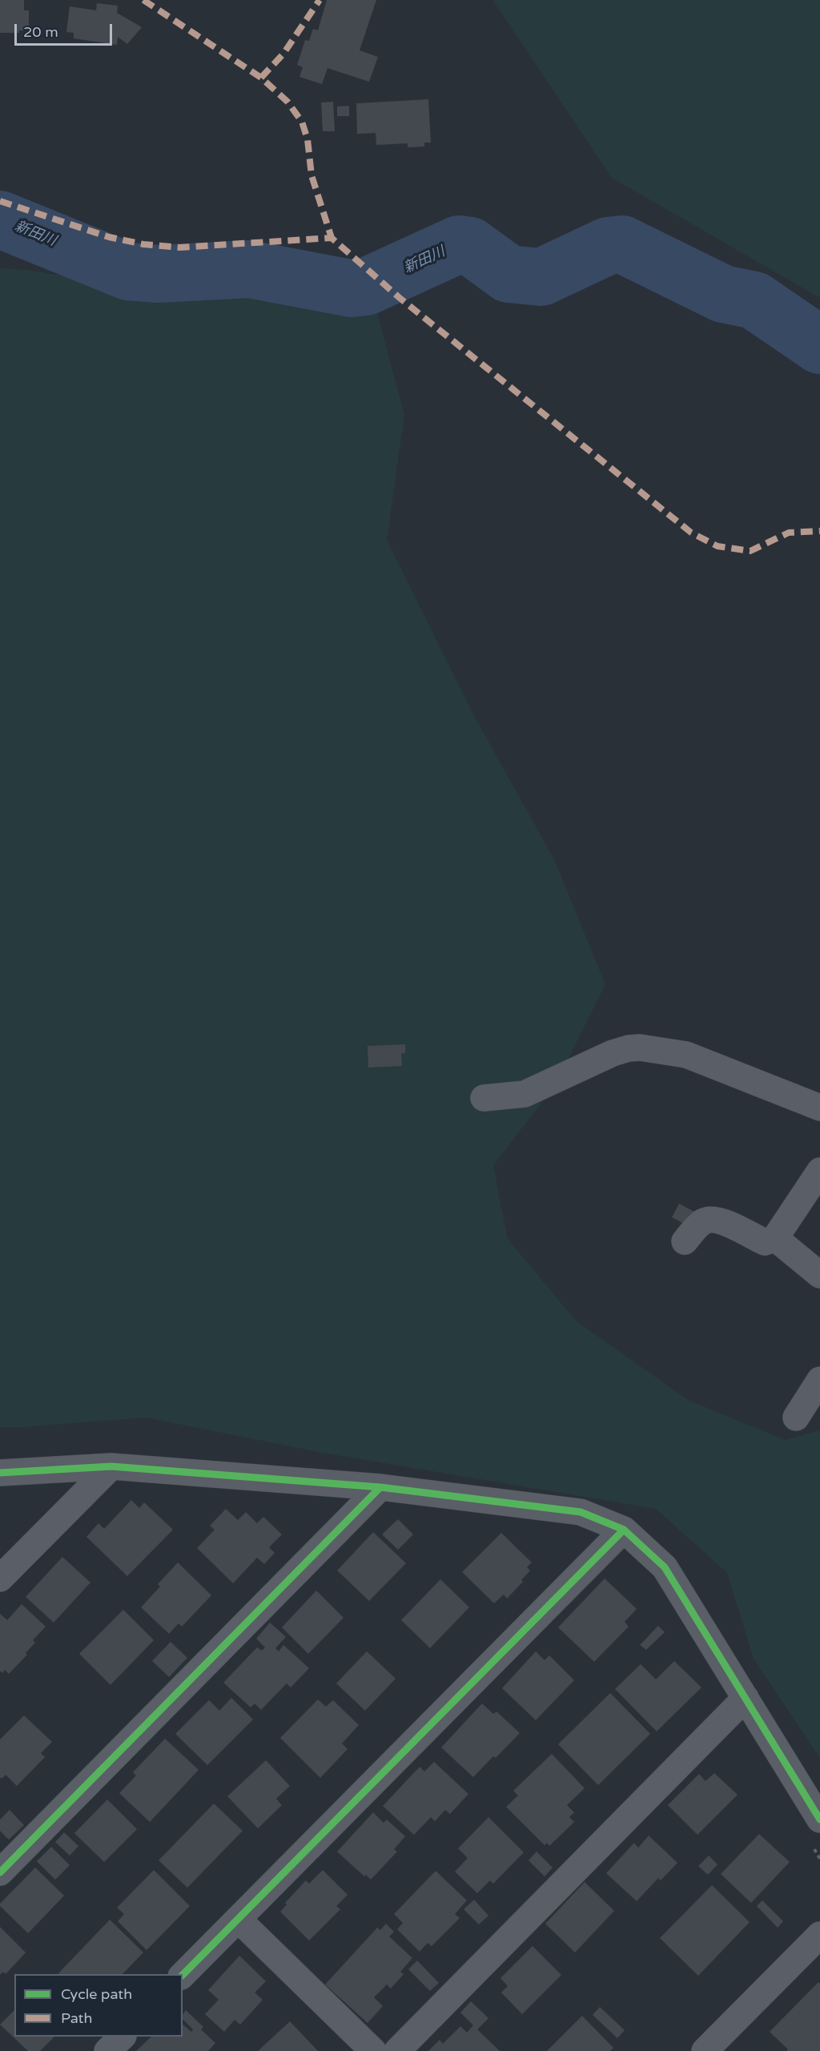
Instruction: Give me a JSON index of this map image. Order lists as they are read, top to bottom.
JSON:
{
  "water": ["新田川"],
  "legend": ["Cycle path", "Path"],
  "scale_bar": "20 m"
}
